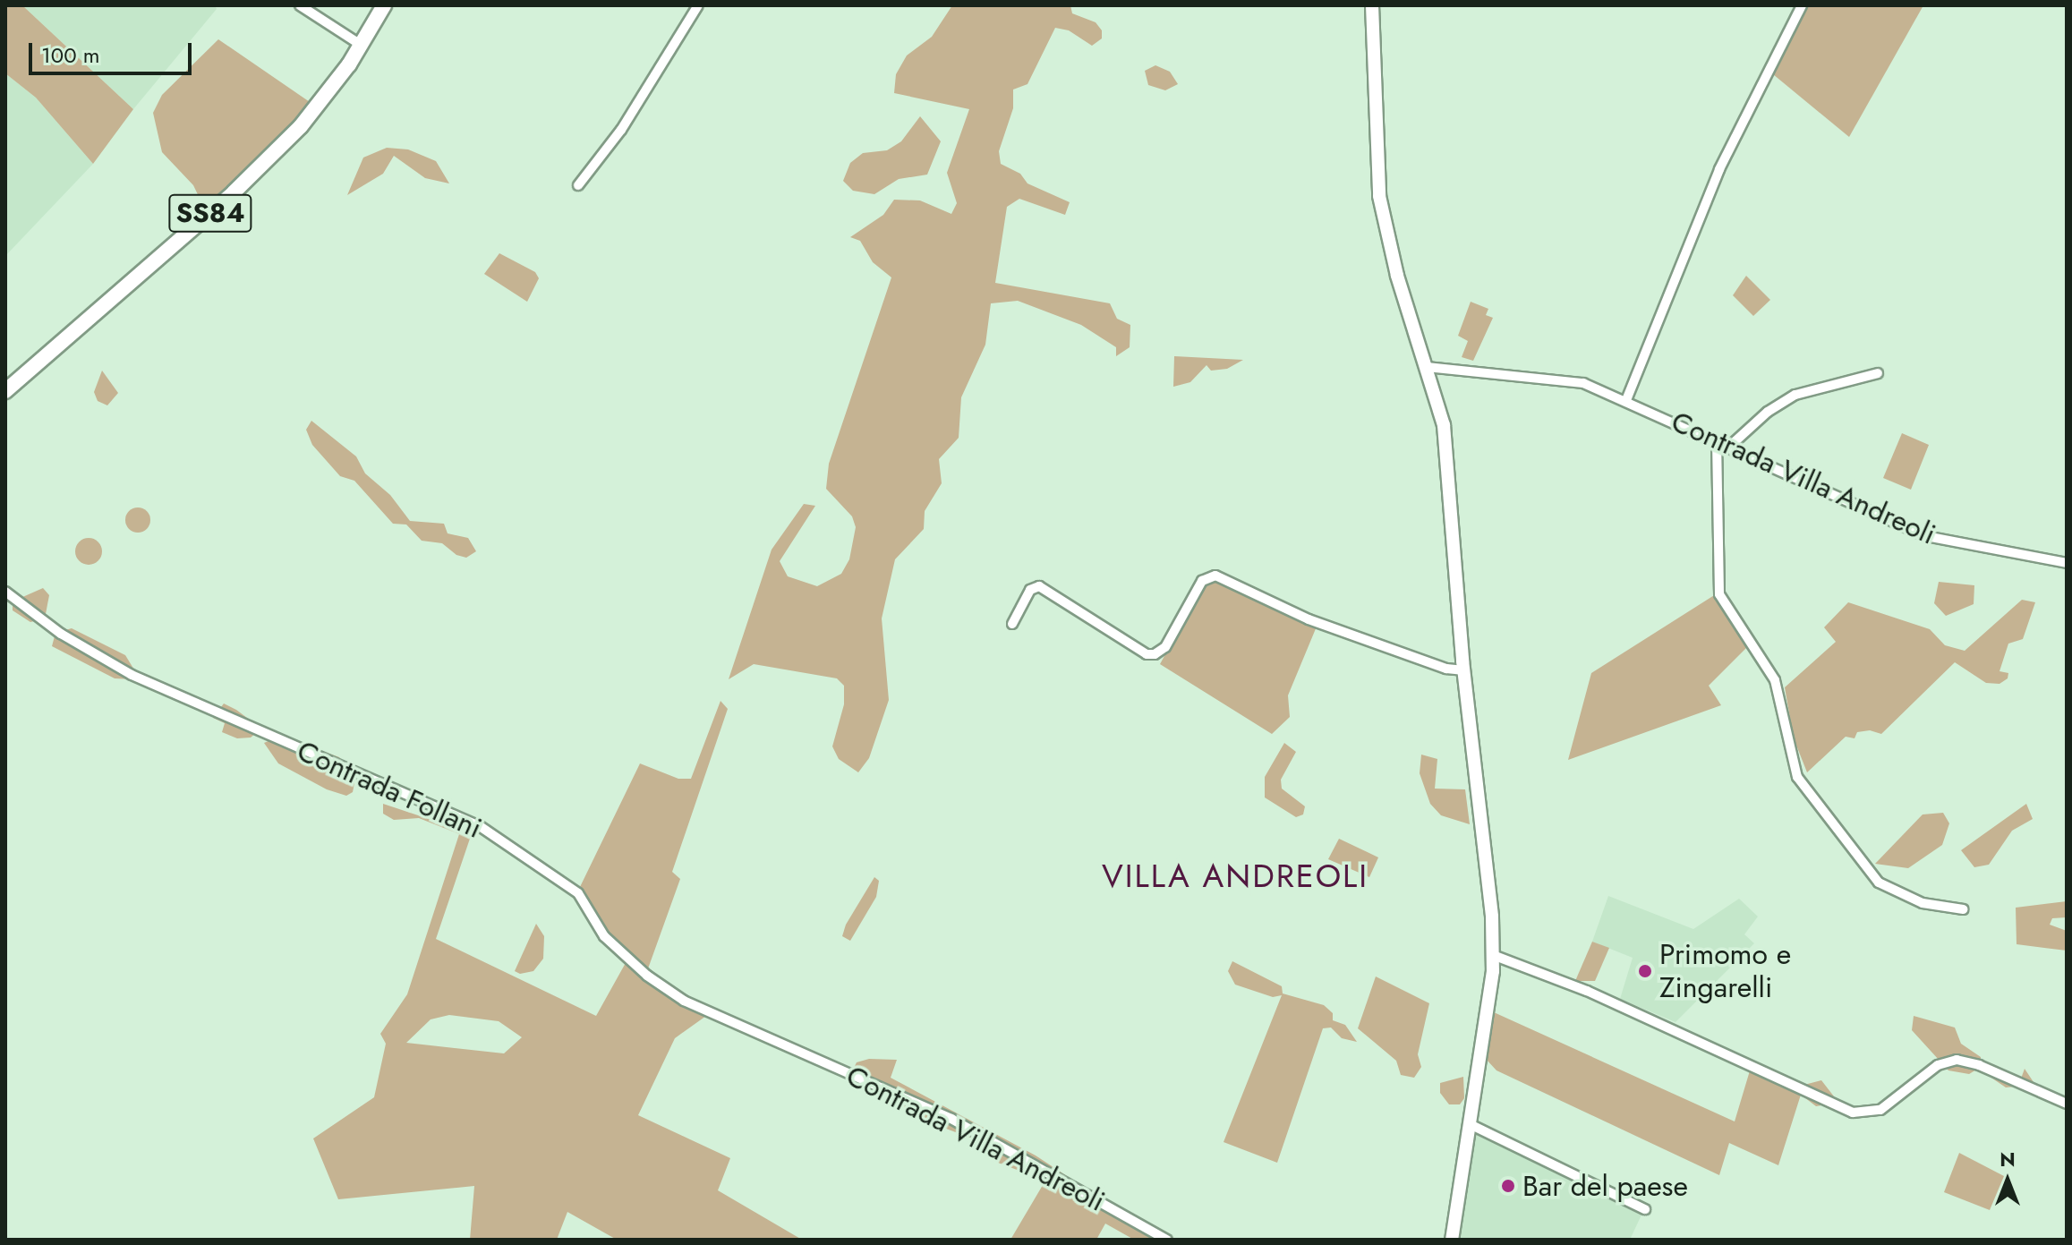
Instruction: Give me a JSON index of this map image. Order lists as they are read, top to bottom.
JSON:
{
  "streets": {
    "main road": ["SS84"],
    "street": ["Contrada Villa Andreoli", "Contrada Follani"]
  },
  "crossings": [
    ["Contrada Villa Andreoli", "Contrada Follani"]
  ],
  "districts": ["VILLA ANDREOLI"],
  "places": ["Primomo e Zingarelli", "Bar del paese"],
  "scale_bar": "100 m",
  "north": "top"
}
